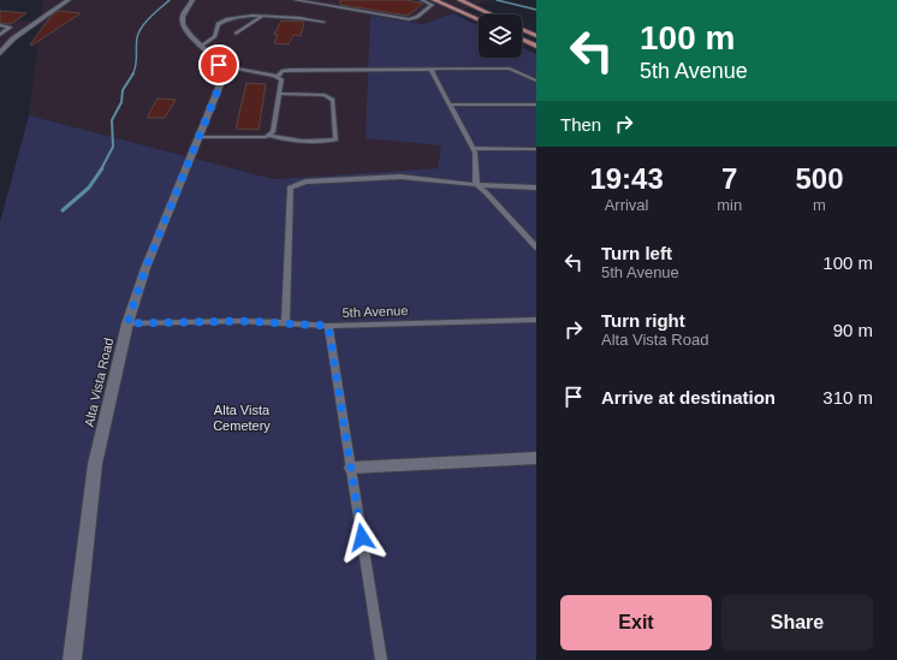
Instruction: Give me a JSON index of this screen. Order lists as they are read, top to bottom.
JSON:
{
  "streets": {
    "street": ["Alta Vista Road"],
    "lane": ["5th Avenue"]
  },
  "crossings": [
    ["5th Avenue", "Alta Vista Road"]
  ],
  "parks": ["Alta Vista Cemetery"],
  "page": {
    "turn": ["100 m", "5th Avenue"],
    "then": "Then",
    "eta": [
      "19:43",
      "Arrival",
      "7",
      "min",
      "500",
      "m"
    ],
    "list": [
      {
        "name": "Turn left",
        "note": "5th Avenue",
        "value": "100 m"
      },
      {
        "name": "Turn right",
        "note": "Alta Vista Road",
        "value": "90 m"
      },
      {
        "name": "Arrive at destination",
        "value": "310 m"
      }
    ],
    "buttons": ["Exit", "Share"]
  }
}
